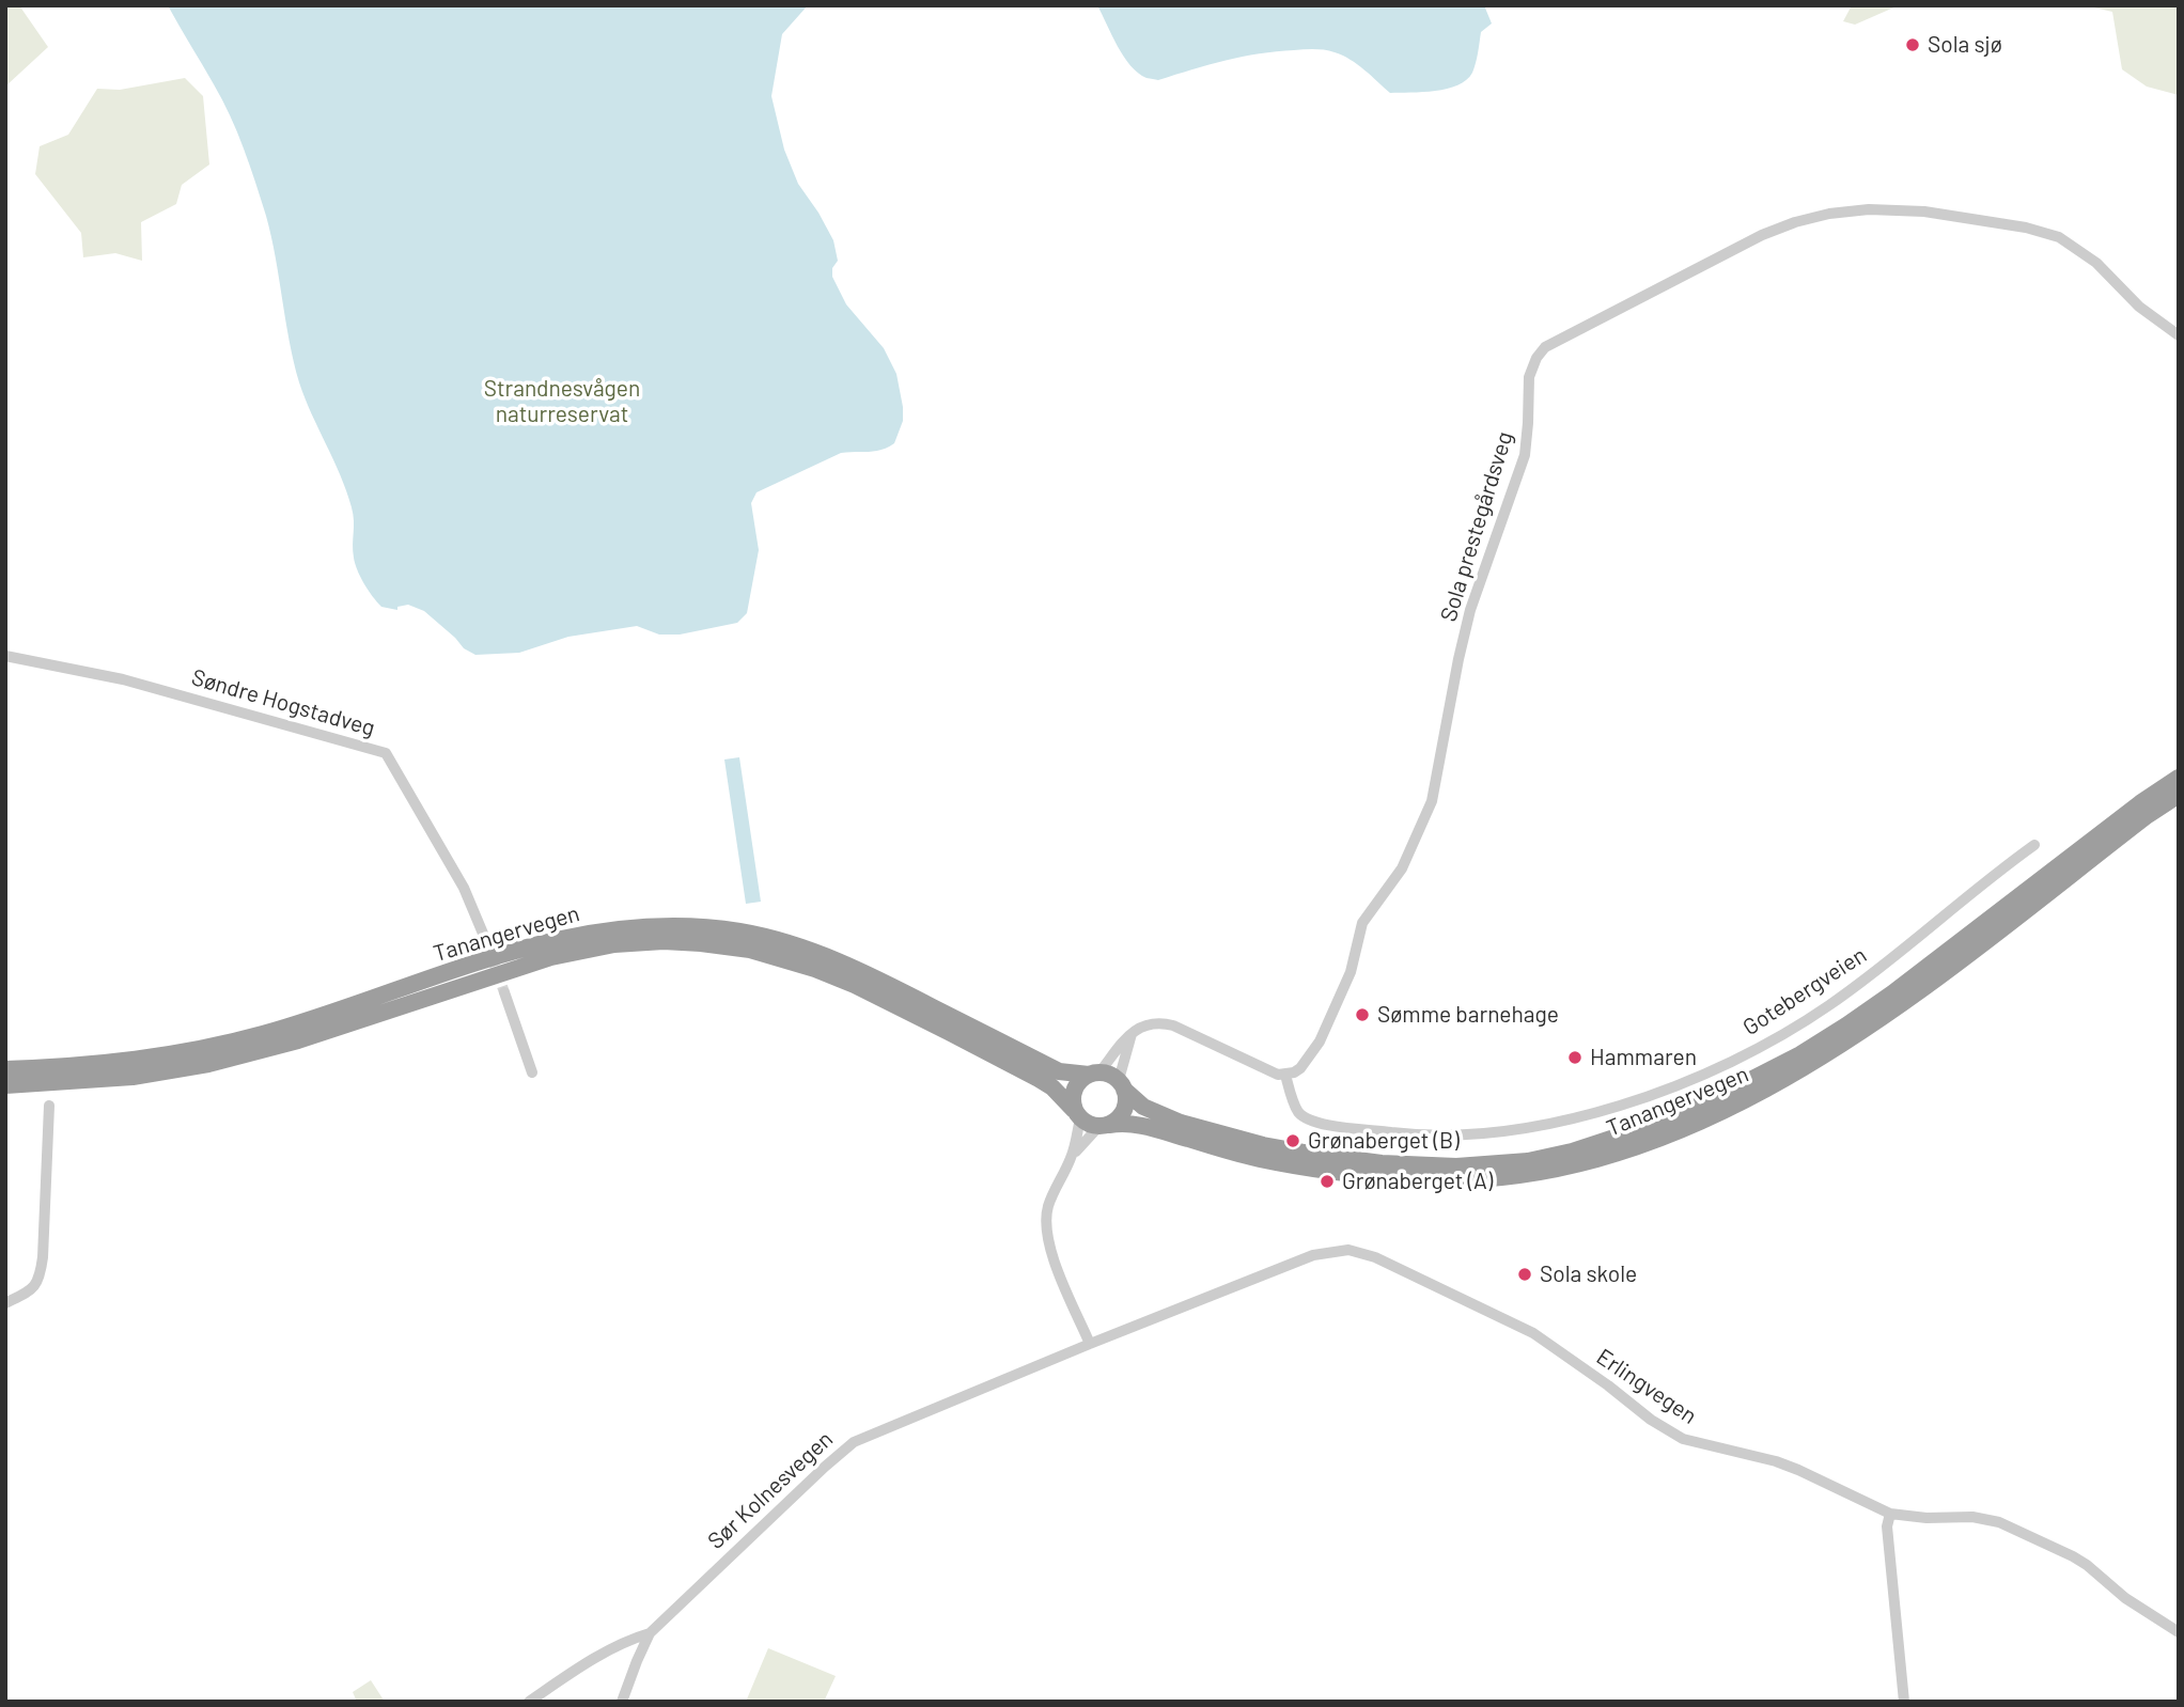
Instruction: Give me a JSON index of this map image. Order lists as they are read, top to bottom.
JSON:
{
  "streets": {
    "highway": ["Tanangervegen"],
    "street": [
      "Sola prestegårdsveg",
      "Søndre Hogstadveg",
      "Gotebergveien",
      "Erlingvegen",
      "Sør Kolnesvegen"
    ]
  },
  "crossings": [
    ["Sola prestegårdsveg", "Gotebergveien"],
    ["Erlingvegen", "Sør Kolnesvegen"]
  ],
  "parks": ["Strandnesvågen naturreservat"],
  "places": [
    "Sola sjø",
    "Sømme barnehage",
    "Hammaren",
    "Grønaberget (B)",
    "Grønaberget (A)",
    "Sola skole"
  ]
}
